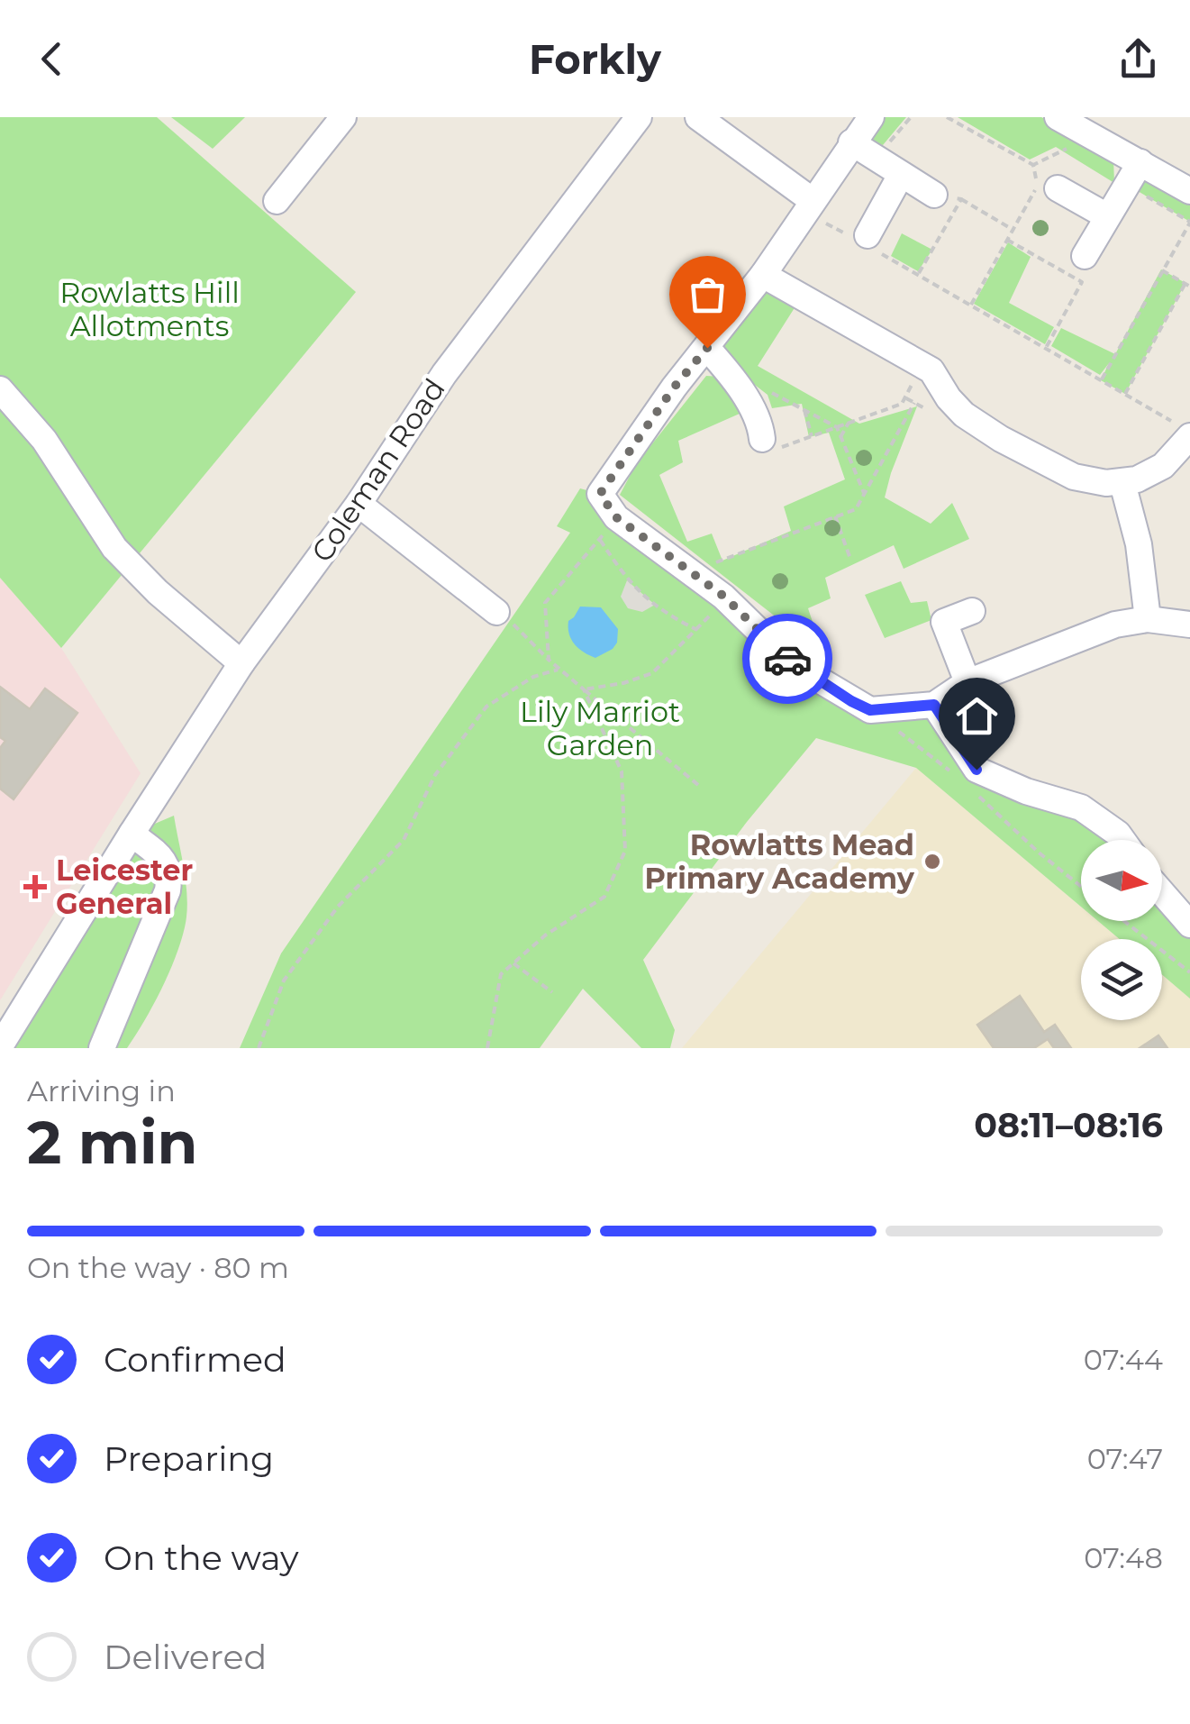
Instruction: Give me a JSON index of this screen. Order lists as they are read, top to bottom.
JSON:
{
  "streets": {
    "street": ["Coleman Road"]
  },
  "parks": ["Rowlatts Hill Allotments", "Lily Marriot Garden"],
  "places": {
    "other": ["Rowlatts Mead Primary Academy"],
    "health": ["Leicester General"]
  },
  "north": "right",
  "page": {
    "header": "Forkly",
    "heading": ["2 min", "Arriving in", "08:11–08:16"],
    "bar": "On the way · 80 m",
    "list": [
      ["Confirmed", "07:44"],
      ["Preparing", "07:47"],
      ["On the way", "07:48"],
      "Delivered"
    ]
  }
}
